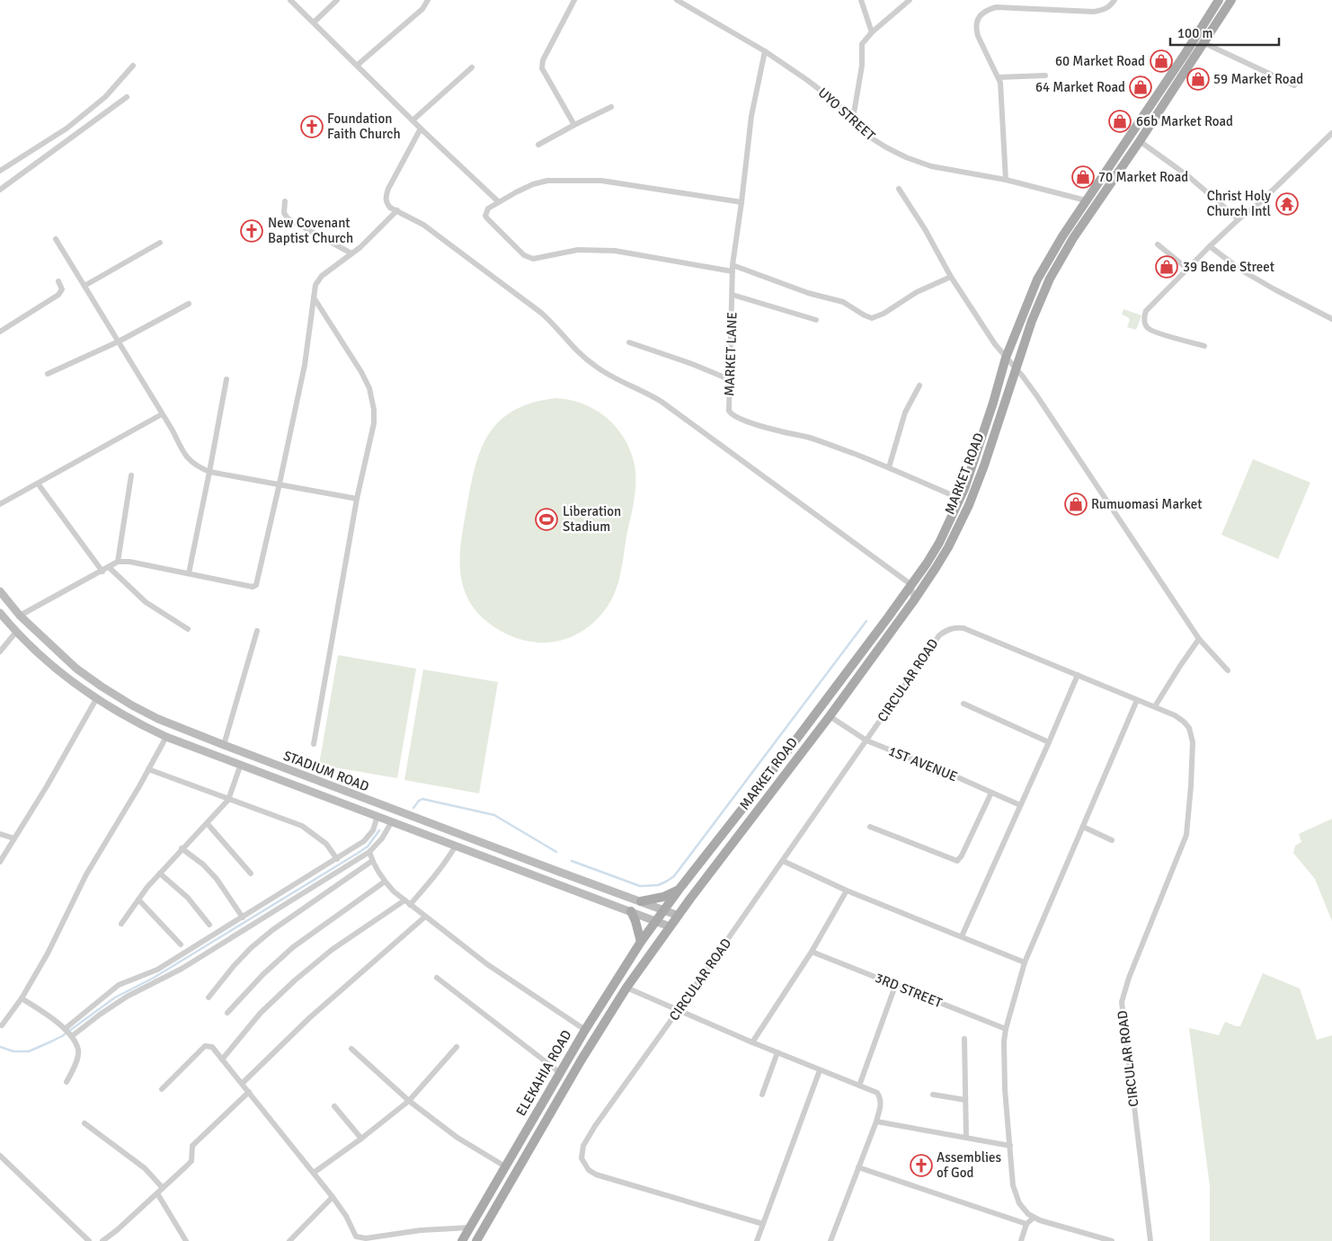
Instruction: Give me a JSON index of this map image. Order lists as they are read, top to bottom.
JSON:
{
  "streets": {
    "main road": ["MARKET ROAD", "STADIUM ROAD", "ELEKAHIA ROAD"],
    "street": [
      "UYO STREET",
      "MARKET LANE",
      "CIRCULAR ROAD",
      "1ST AVENUE",
      "3RD STREET"
    ]
  },
  "crossings": [
    ["UYO STREET", "MARKET LANE"],
    ["UYO STREET", "MARKET ROAD"],
    ["MARKET LANE", "MARKET ROAD"],
    ["MARKET ROAD", "1ST AVENUE"],
    ["MARKET ROAD", "STADIUM ROAD"],
    ["MARKET ROAD", "ELEKAHIA ROAD"],
    ["CIRCULAR ROAD", "1ST AVENUE"],
    ["STADIUM ROAD", "ELEKAHIA ROAD"]
  ],
  "places": {
    "shop": [
      "60 Market Road",
      "59 Market Road",
      "64 Market Road",
      "66b Market Road",
      "70 Market Road",
      "39 Bende Street",
      "Rumuomasi Market"
    ],
    "church": ["Foundation Faith Church", "New Covenant Baptist Church", "Assemblies of God"],
    "temple": ["Christ Holy Church Intl"],
    "sports": ["Liberation Stadium"]
  },
  "scale_bar": "100 m"
}
